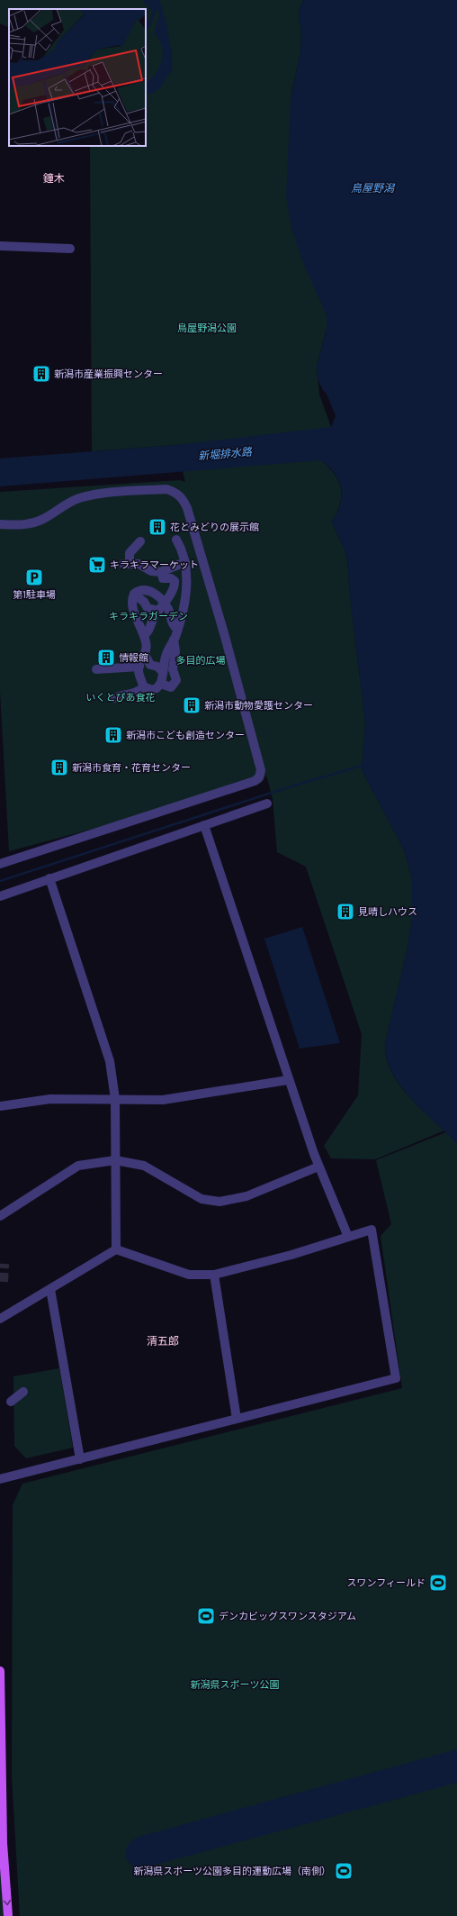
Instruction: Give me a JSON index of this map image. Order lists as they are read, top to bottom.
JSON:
{
  "districts": ["鐘木", "清五郎"],
  "water": ["鳥屋野潟", "新堀排水路"],
  "parks": [
    "鳥屋野潟公園",
    "キラキラガーデン",
    "多目的広場",
    "いくとぴあ食花",
    "新潟県スポーツ公園"
  ],
  "places": {
    "building": [
      "新潟市産業振興センター",
      "花とみどりの展示館",
      "情報館",
      "新潟市動物愛護センター",
      "新潟市こども創造センター",
      "新潟市食育・花育センター",
      "見晴しハウス"
    ],
    "supermarket": ["キラキラマーケット"],
    "parking": ["第1駐車場"],
    "sports": ["スワンフィールド", "デンカビッグスワンスタジアム", "新潟県スポーツ公園多目的運動広場（南側）"]
  }
}
